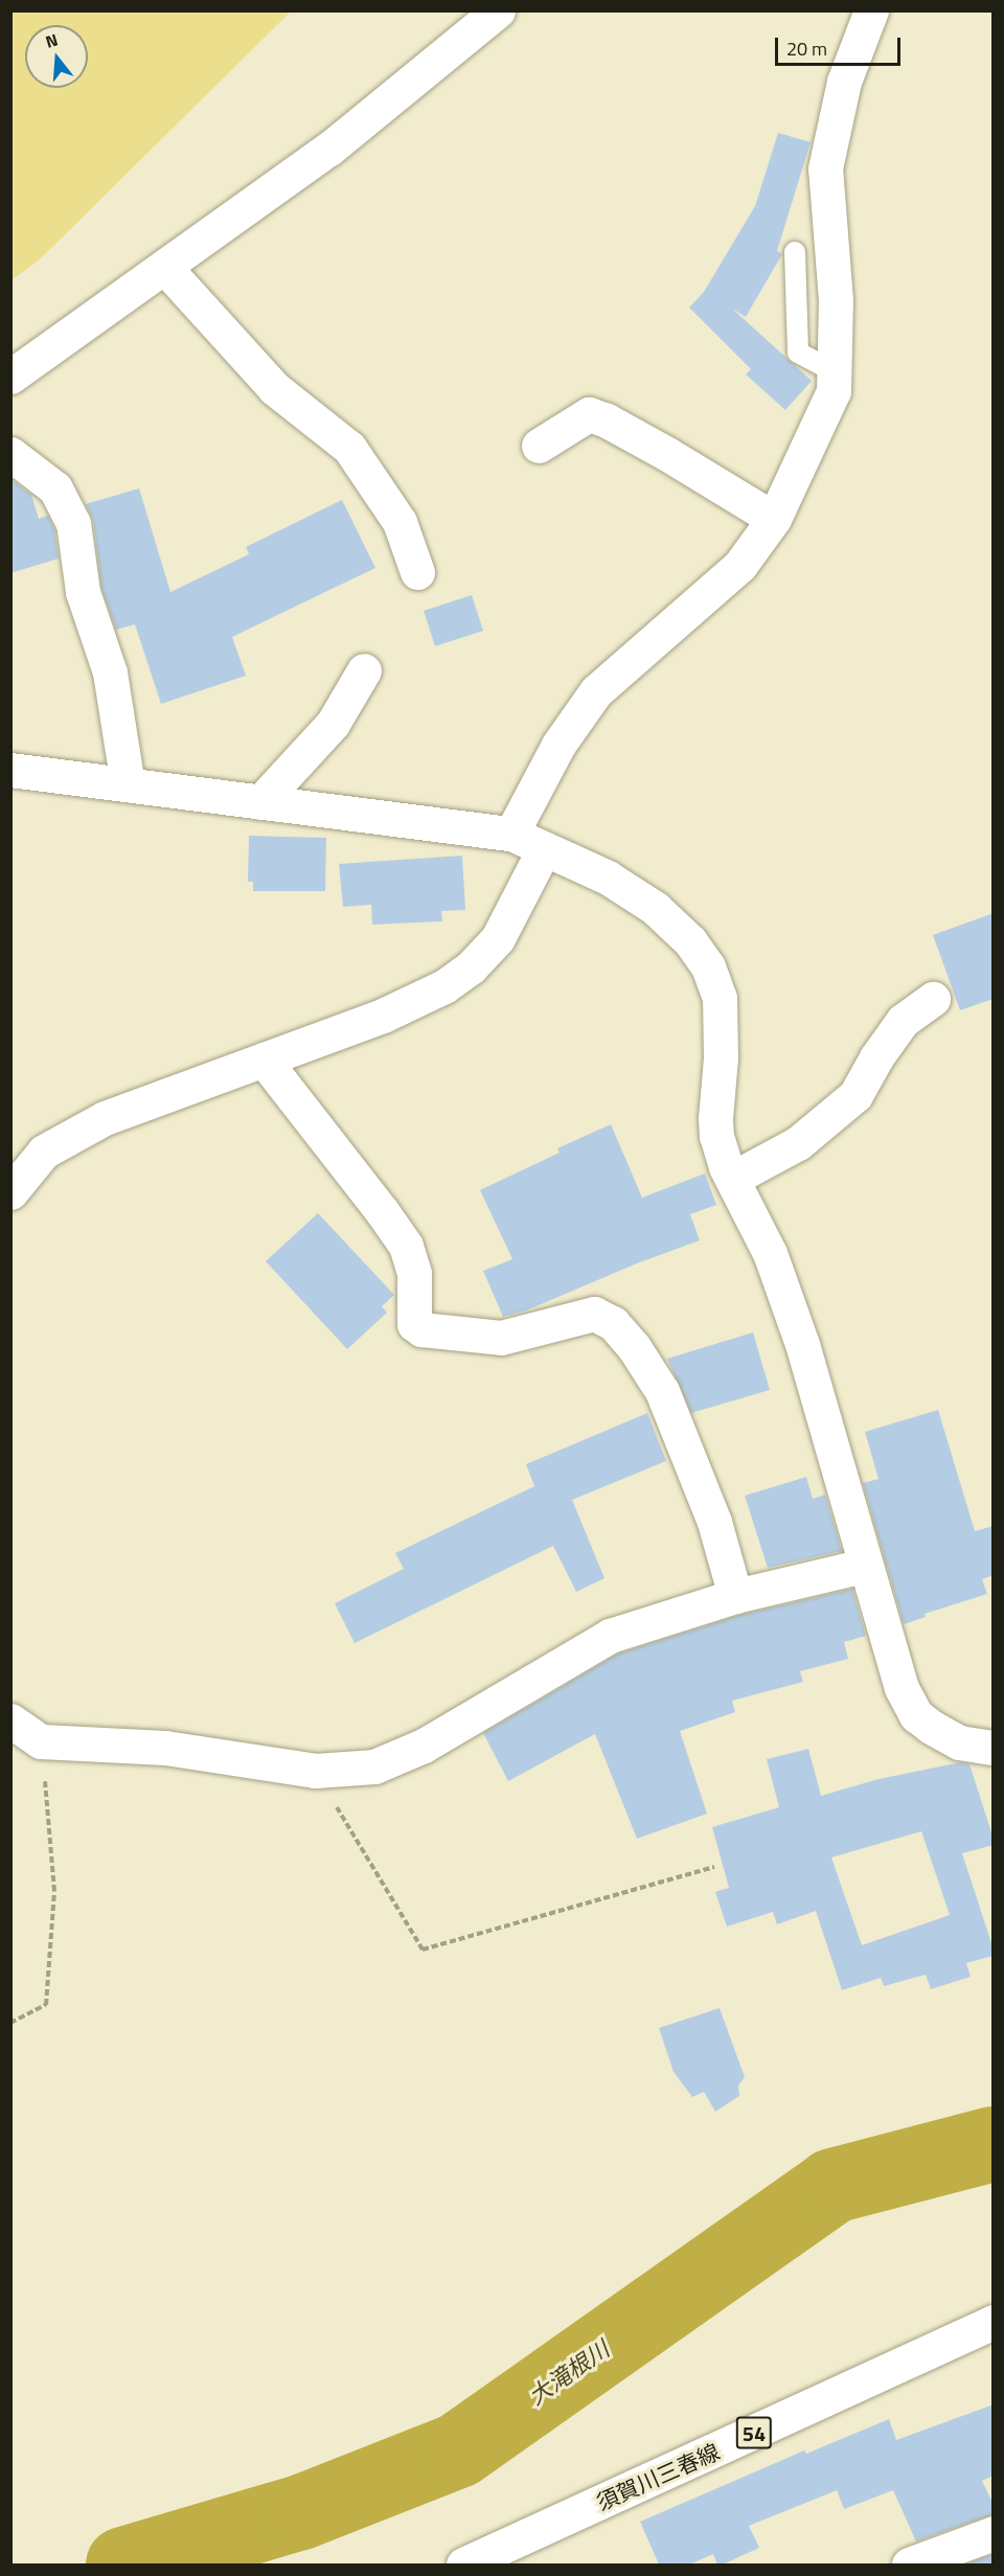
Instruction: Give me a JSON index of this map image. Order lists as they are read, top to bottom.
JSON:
{
  "streets": {
    "street": ["54", "須賀川三春線"]
  },
  "water": ["大滝根川"],
  "scale_bar": "20 m",
  "north": "top"
}
